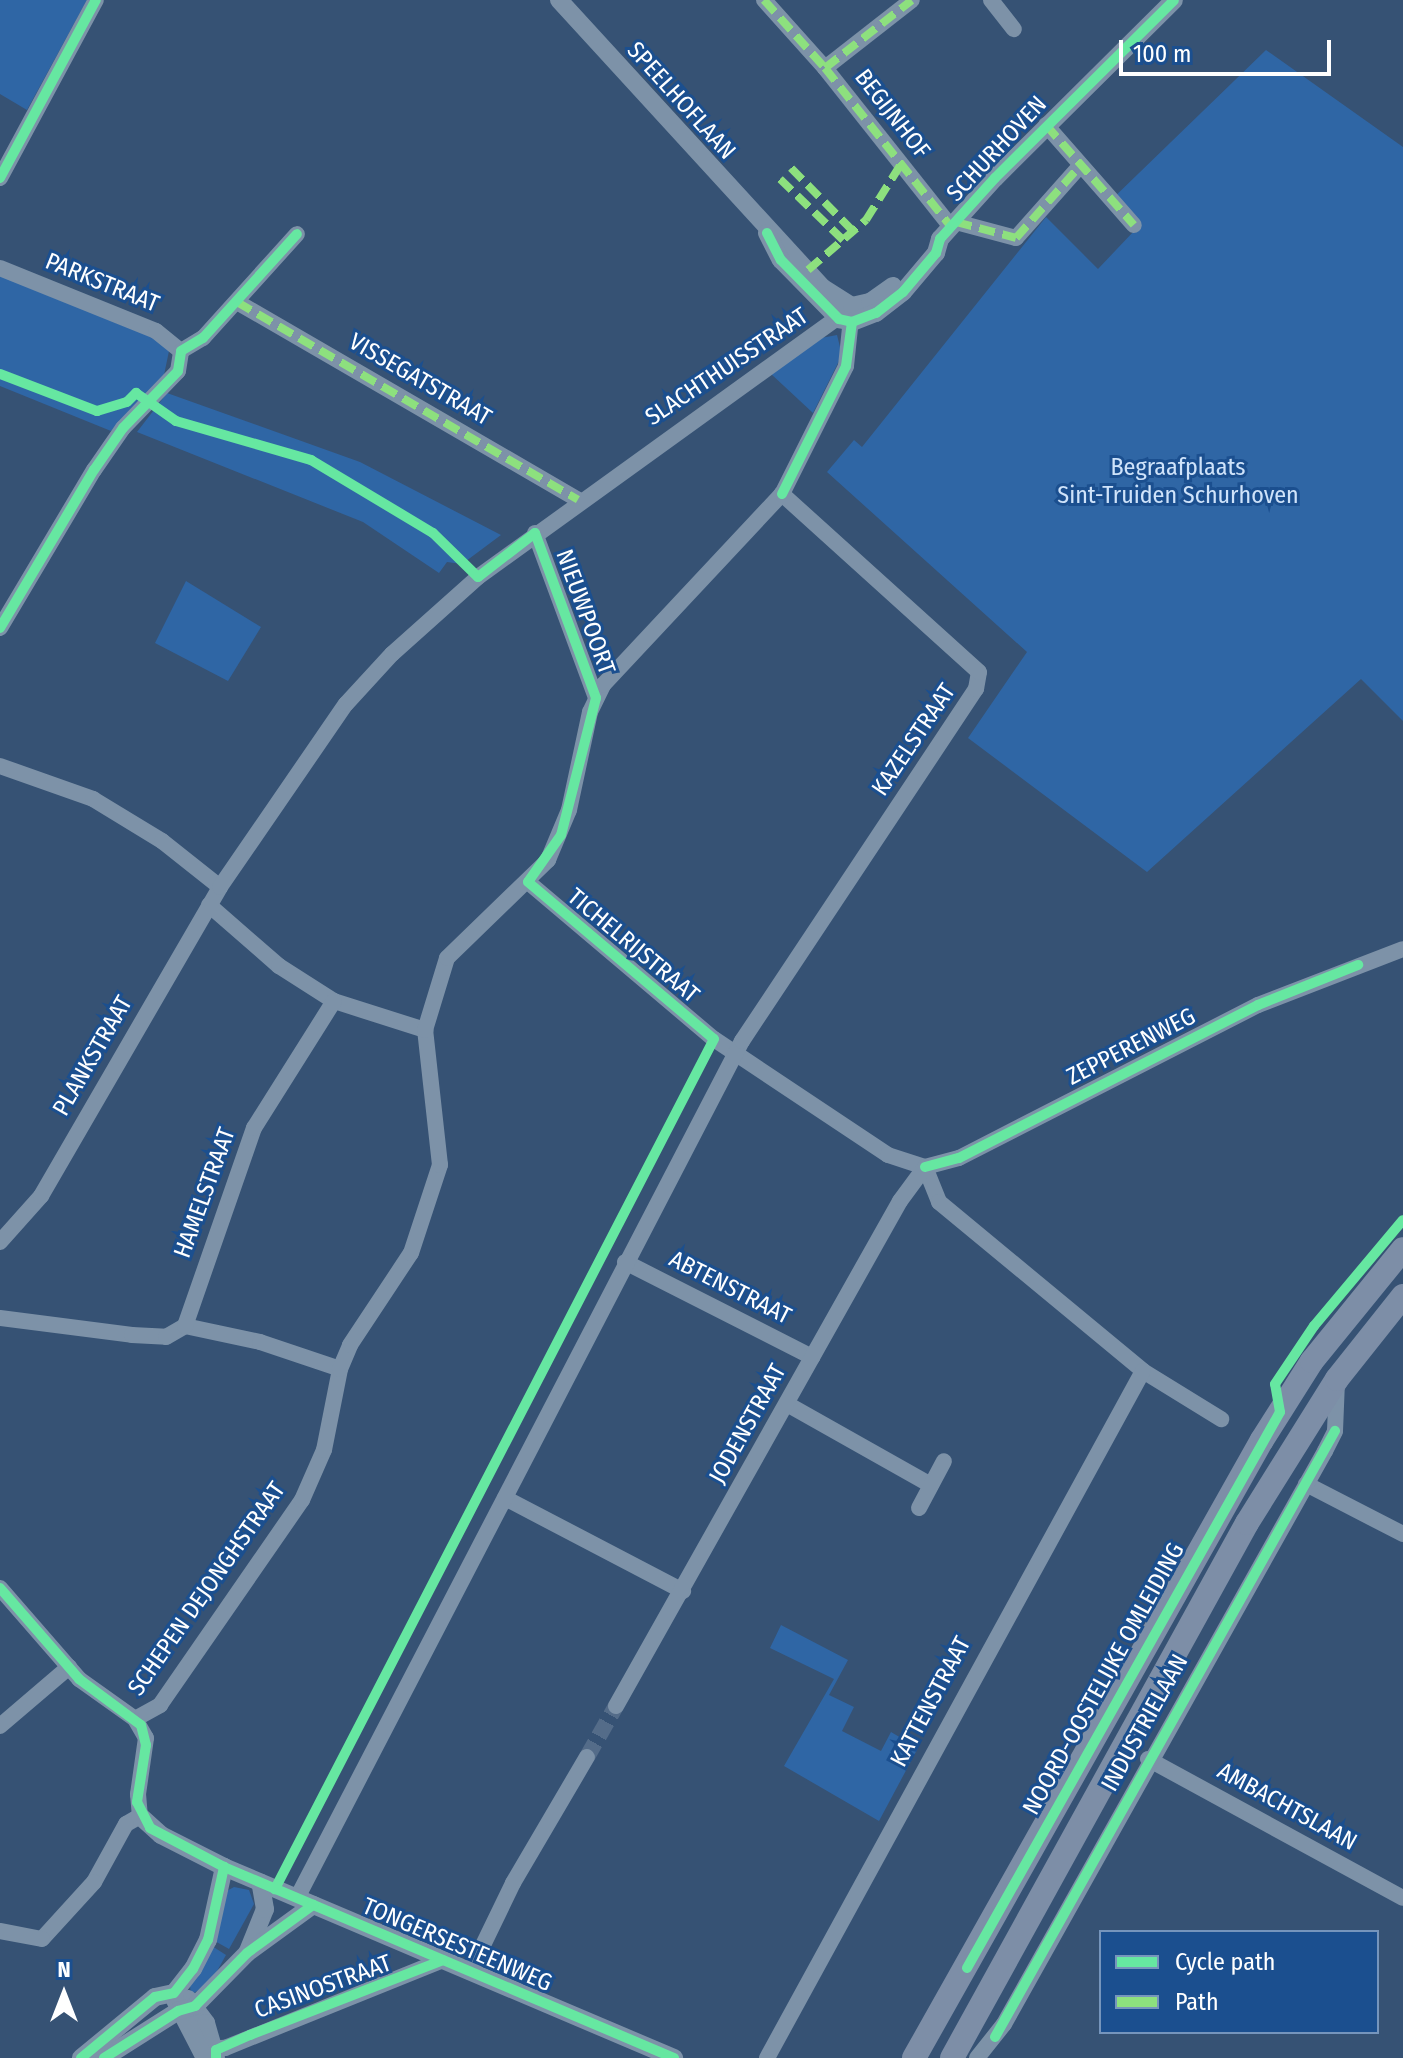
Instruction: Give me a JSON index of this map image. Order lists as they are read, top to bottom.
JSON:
{
  "streets": {
    "main road": ["NOORD-OOSTELIJKE OMLEIDING"],
    "street": [
      "SPEELHOFLAAN",
      "BEGIJNHOF",
      "SCHURHOVEN",
      "PARKSTRAAT",
      "SLACHTHUISSTRAAT",
      "VISSEGATSTRAAT",
      "NIEUWPOORT",
      "KAZELSTRAAT",
      "TICHELRIJSTRAAT",
      "ZEPPERENWEG",
      "PLANKSTRAAT",
      "HAMELSTRAAT",
      "ABTENSTRAAT",
      "JODENSTRAAT",
      "SCHEPEN DEJONGHSTRAAT",
      "KATTENSTRAAT",
      "INDUSTRIELAAN",
      "AMBACHTSLAAN",
      "TONGERSESTEENWEG",
      "CASINOSTRAAT"
    ]
  },
  "crossings": [
    ["SPEELHOFLAAN", "SLACHTHUISSTRAAT"],
    ["BEGIJNHOF", "SCHURHOVEN"],
    ["BEGIJNHOF", "SLACHTHUISSTRAAT"],
    ["SCHURHOVEN", "SLACHTHUISSTRAAT"],
    ["SLACHTHUISSTRAAT", "VISSEGATSTRAAT"],
    ["SLACHTHUISSTRAAT", "NIEUWPOORT"],
    ["SLACHTHUISSTRAAT", "PLANKSTRAAT"],
    ["NIEUWPOORT", "TICHELRIJSTRAAT"],
    ["NIEUWPOORT", "SCHEPEN DEJONGHSTRAAT"],
    ["KAZELSTRAAT", "TICHELRIJSTRAAT"],
    ["TICHELRIJSTRAAT", "ZEPPERENWEG"],
    ["TICHELRIJSTRAAT", "JODENSTRAAT"],
    ["ZEPPERENWEG", "JODENSTRAAT"],
    ["ABTENSTRAAT", "JODENSTRAAT"],
    ["NOORD-OOSTELIJKE OMLEIDING", "INDUSTRIELAAN"],
    ["INDUSTRIELAAN", "AMBACHTSLAAN"],
    ["TONGERSESTEENWEG", "CASINOSTRAAT"]
  ],
  "parks": ["Begraafplaats Sint-Truiden Schurhoven"],
  "legend": ["Cycle path", "Path"],
  "scale_bar": "100 m",
  "north": "top"
}
